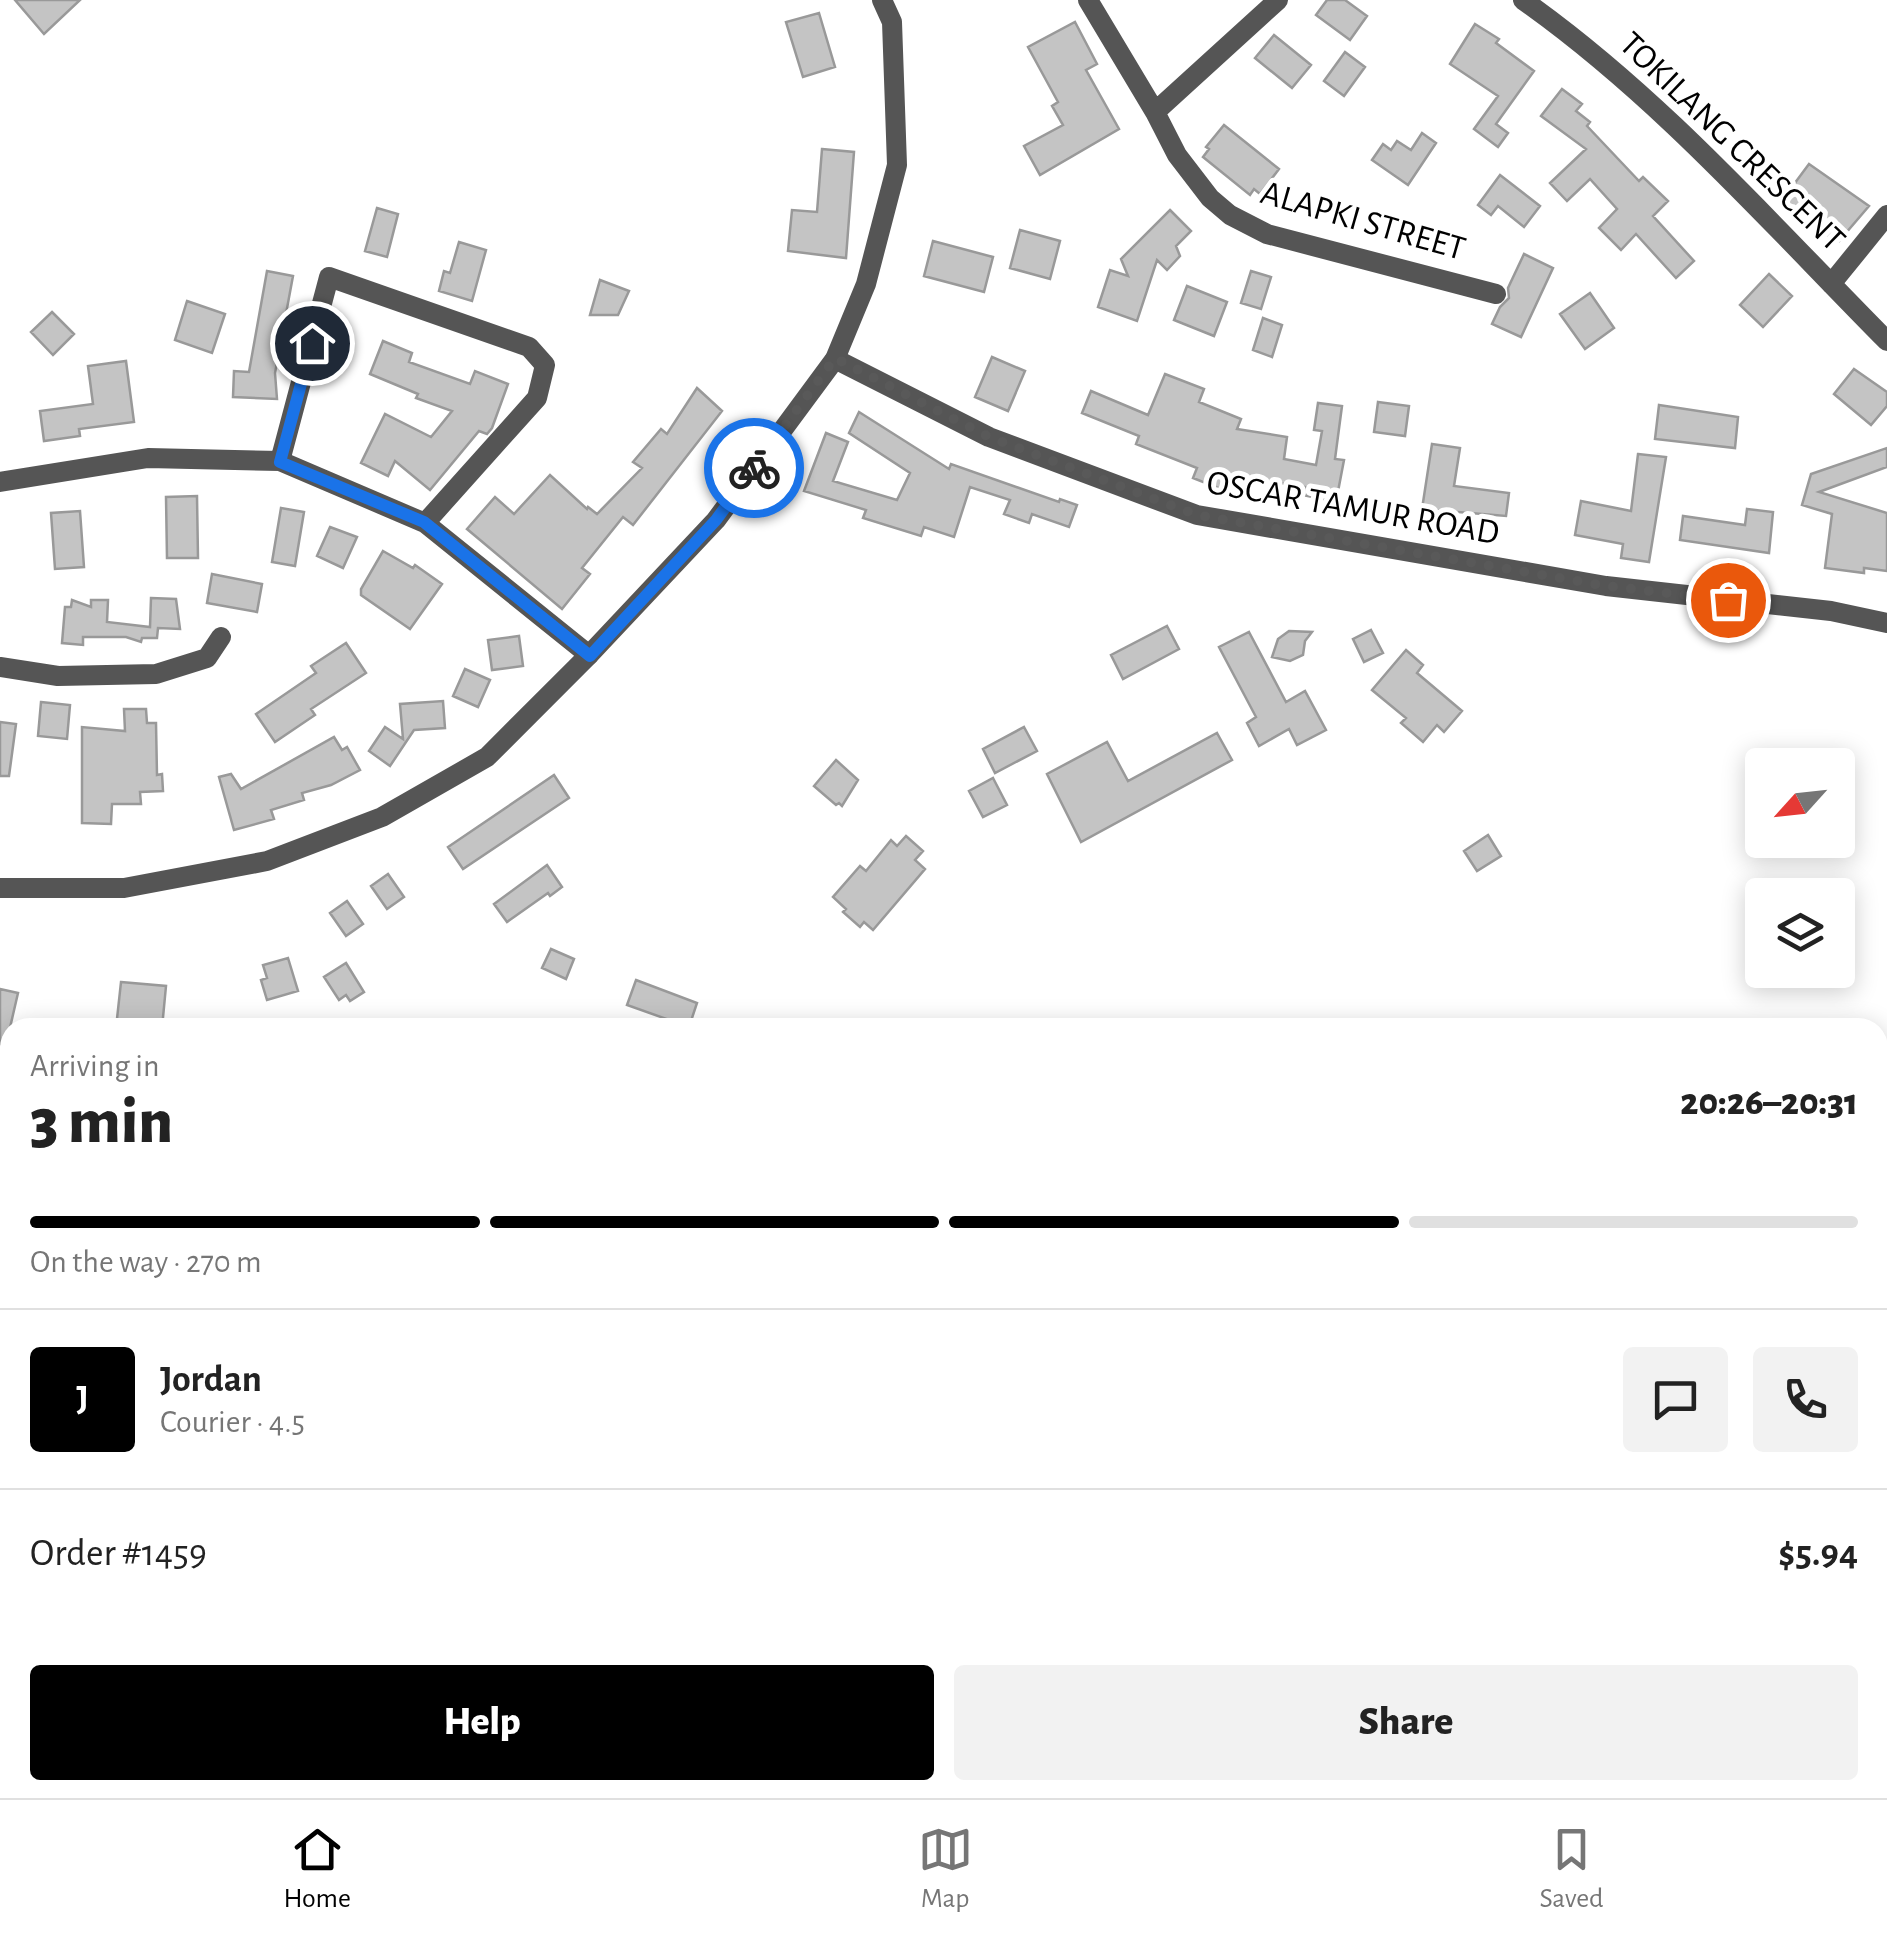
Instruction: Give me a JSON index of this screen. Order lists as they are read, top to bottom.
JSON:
{
  "streets": {
    "street": ["TOKILANG CRESCENT", "ALAPKI STREET", "OSCAR TAMUR ROAD"]
  },
  "north": "bottom left",
  "page": {
    "heading": ["3 min", "Arriving in", "20:26–20:31"],
    "panel": [
      "Jordan",
      "Courier · 4.5",
      "Order #1459",
      "$5.94"
    ],
    "bar": "On the way · 270 m",
    "round": "J",
    "buttons": ["Help", "Share"],
    "tabs": ["Home", "Map", "Saved"]
  }
}
